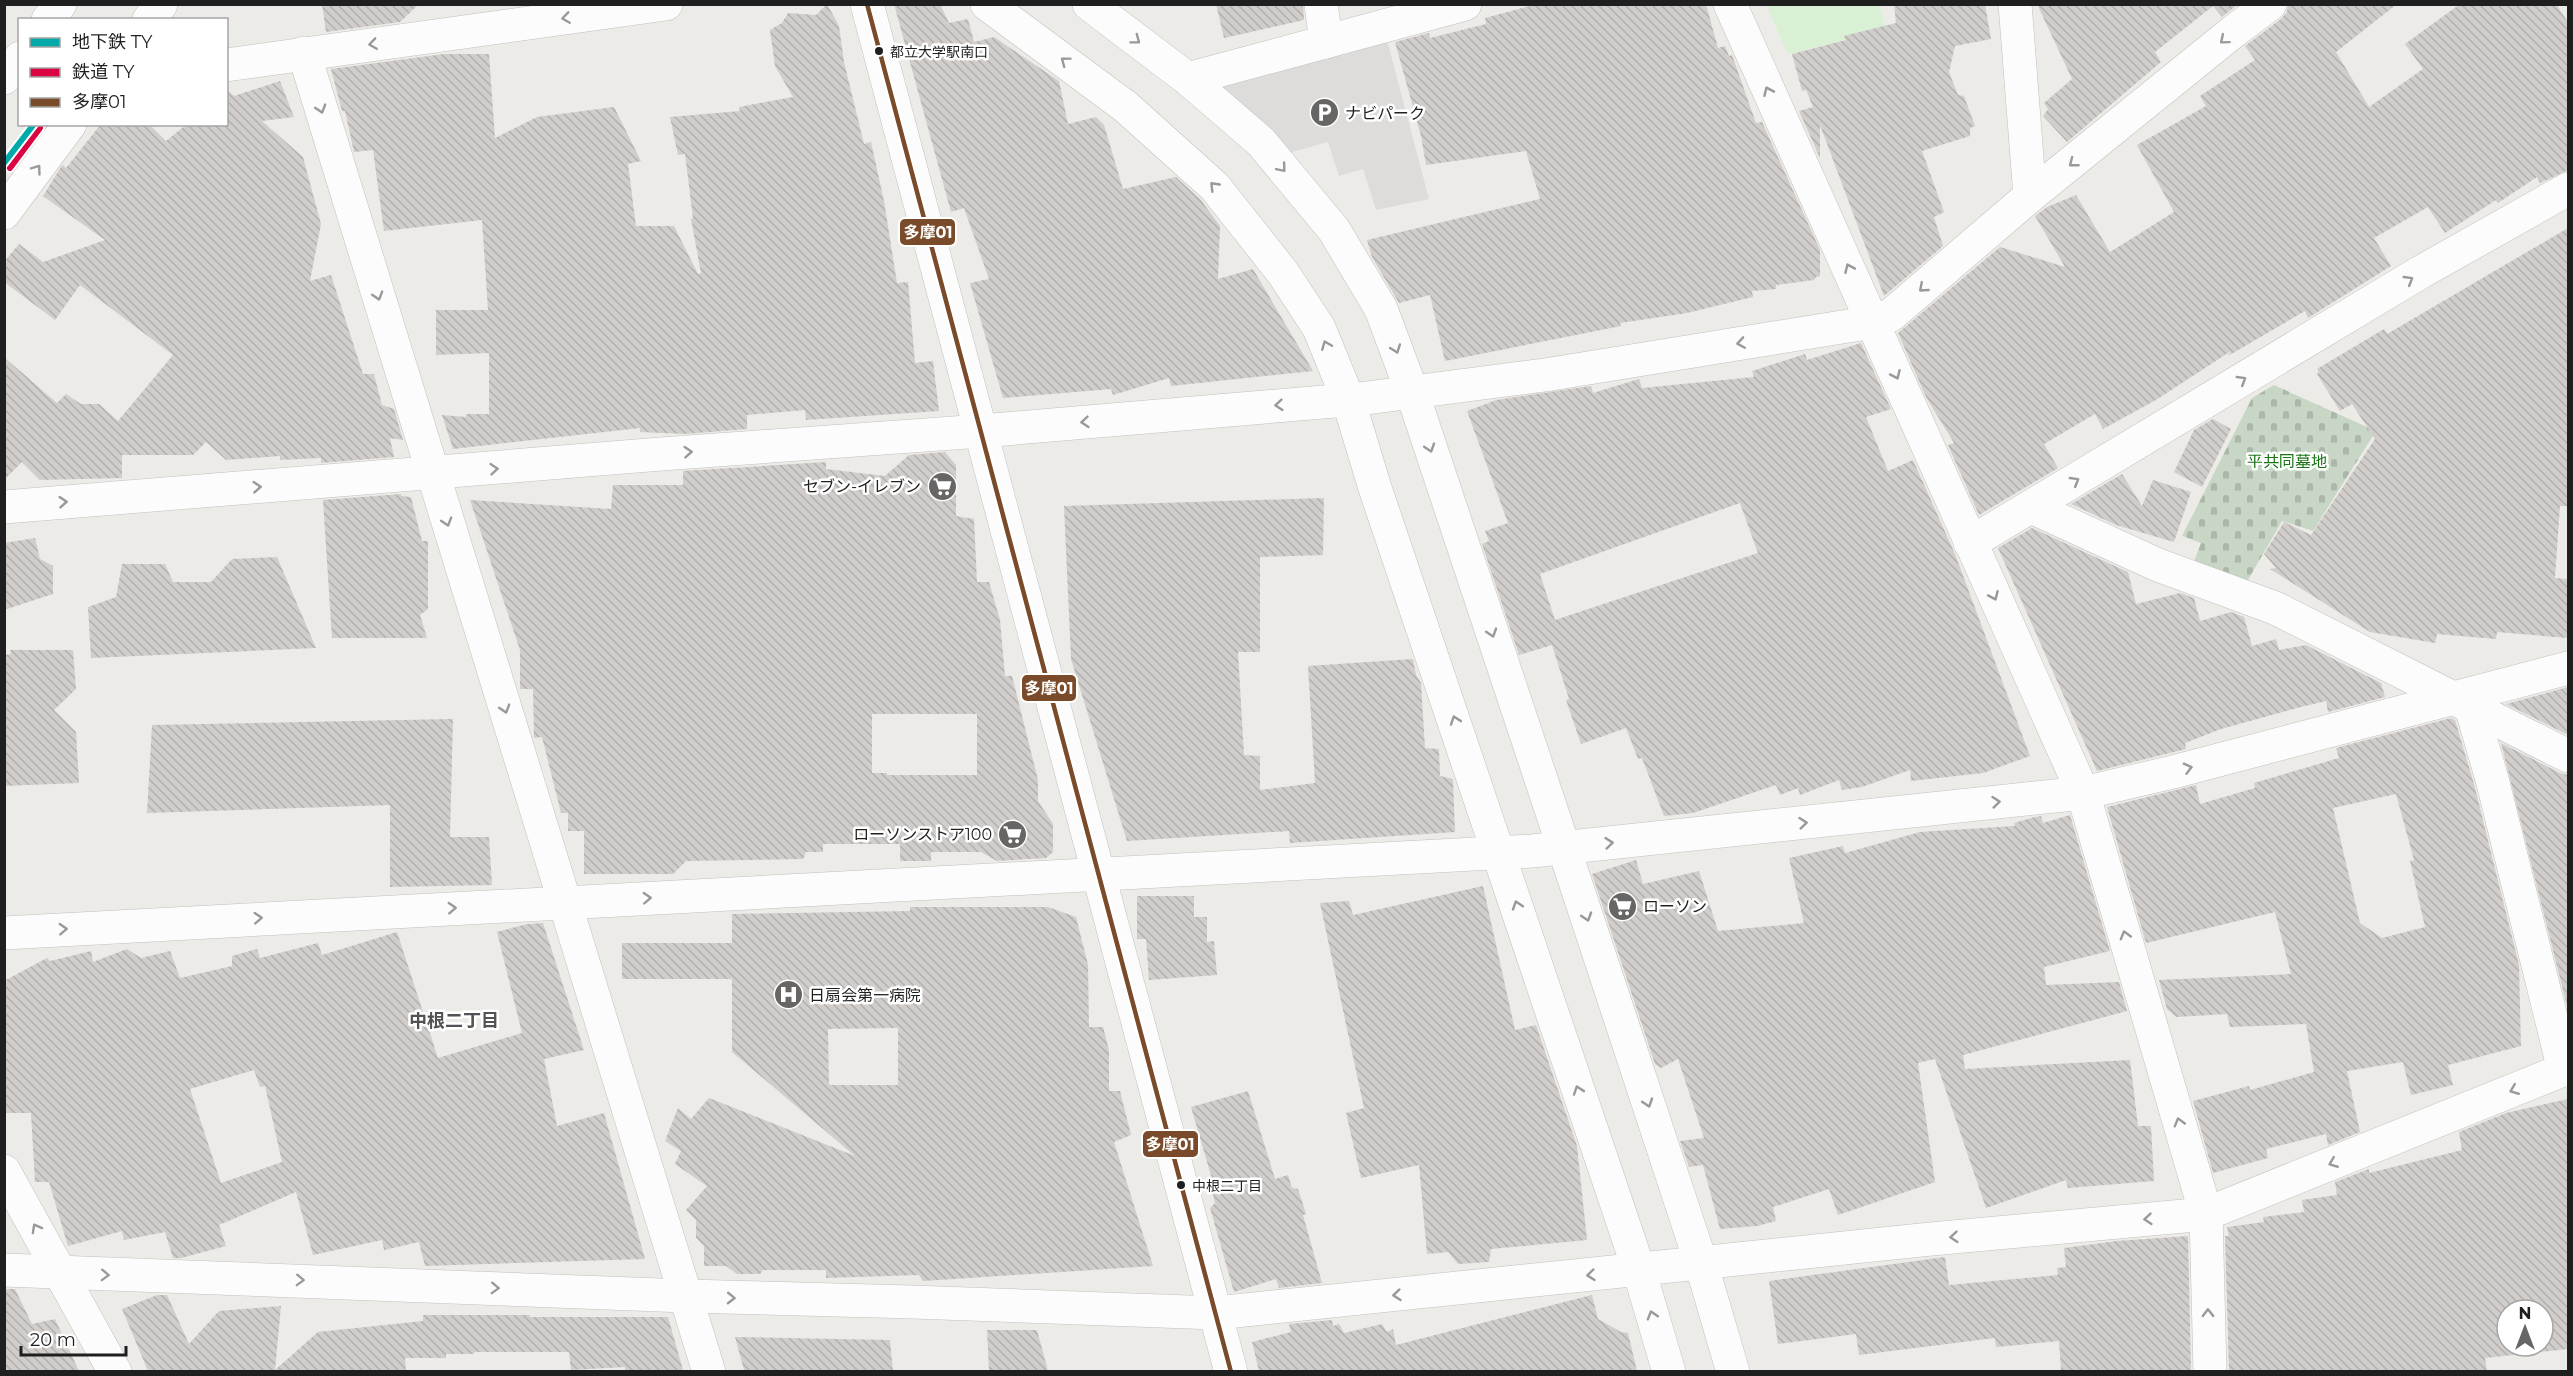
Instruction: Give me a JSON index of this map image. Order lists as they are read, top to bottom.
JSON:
{
  "districts": ["中根二丁目"],
  "parks": ["平共同墓地"],
  "places": {
    "other": ["都立大学駅南口", "中根二丁目"],
    "parking": ["ナビパーク"],
    "supermarket": ["セブン-イレブン", "ローソンストア100", "ローソン"],
    "hospital": ["日扇会第一病院"]
  },
  "lines": ["transit line 多摩01", "metro line TY", "rail line TY"],
  "legend": ["地下鉄 TY", "鉄道 TY", "多摩01"],
  "scale_bar": "20 m",
  "north": "top"
}
